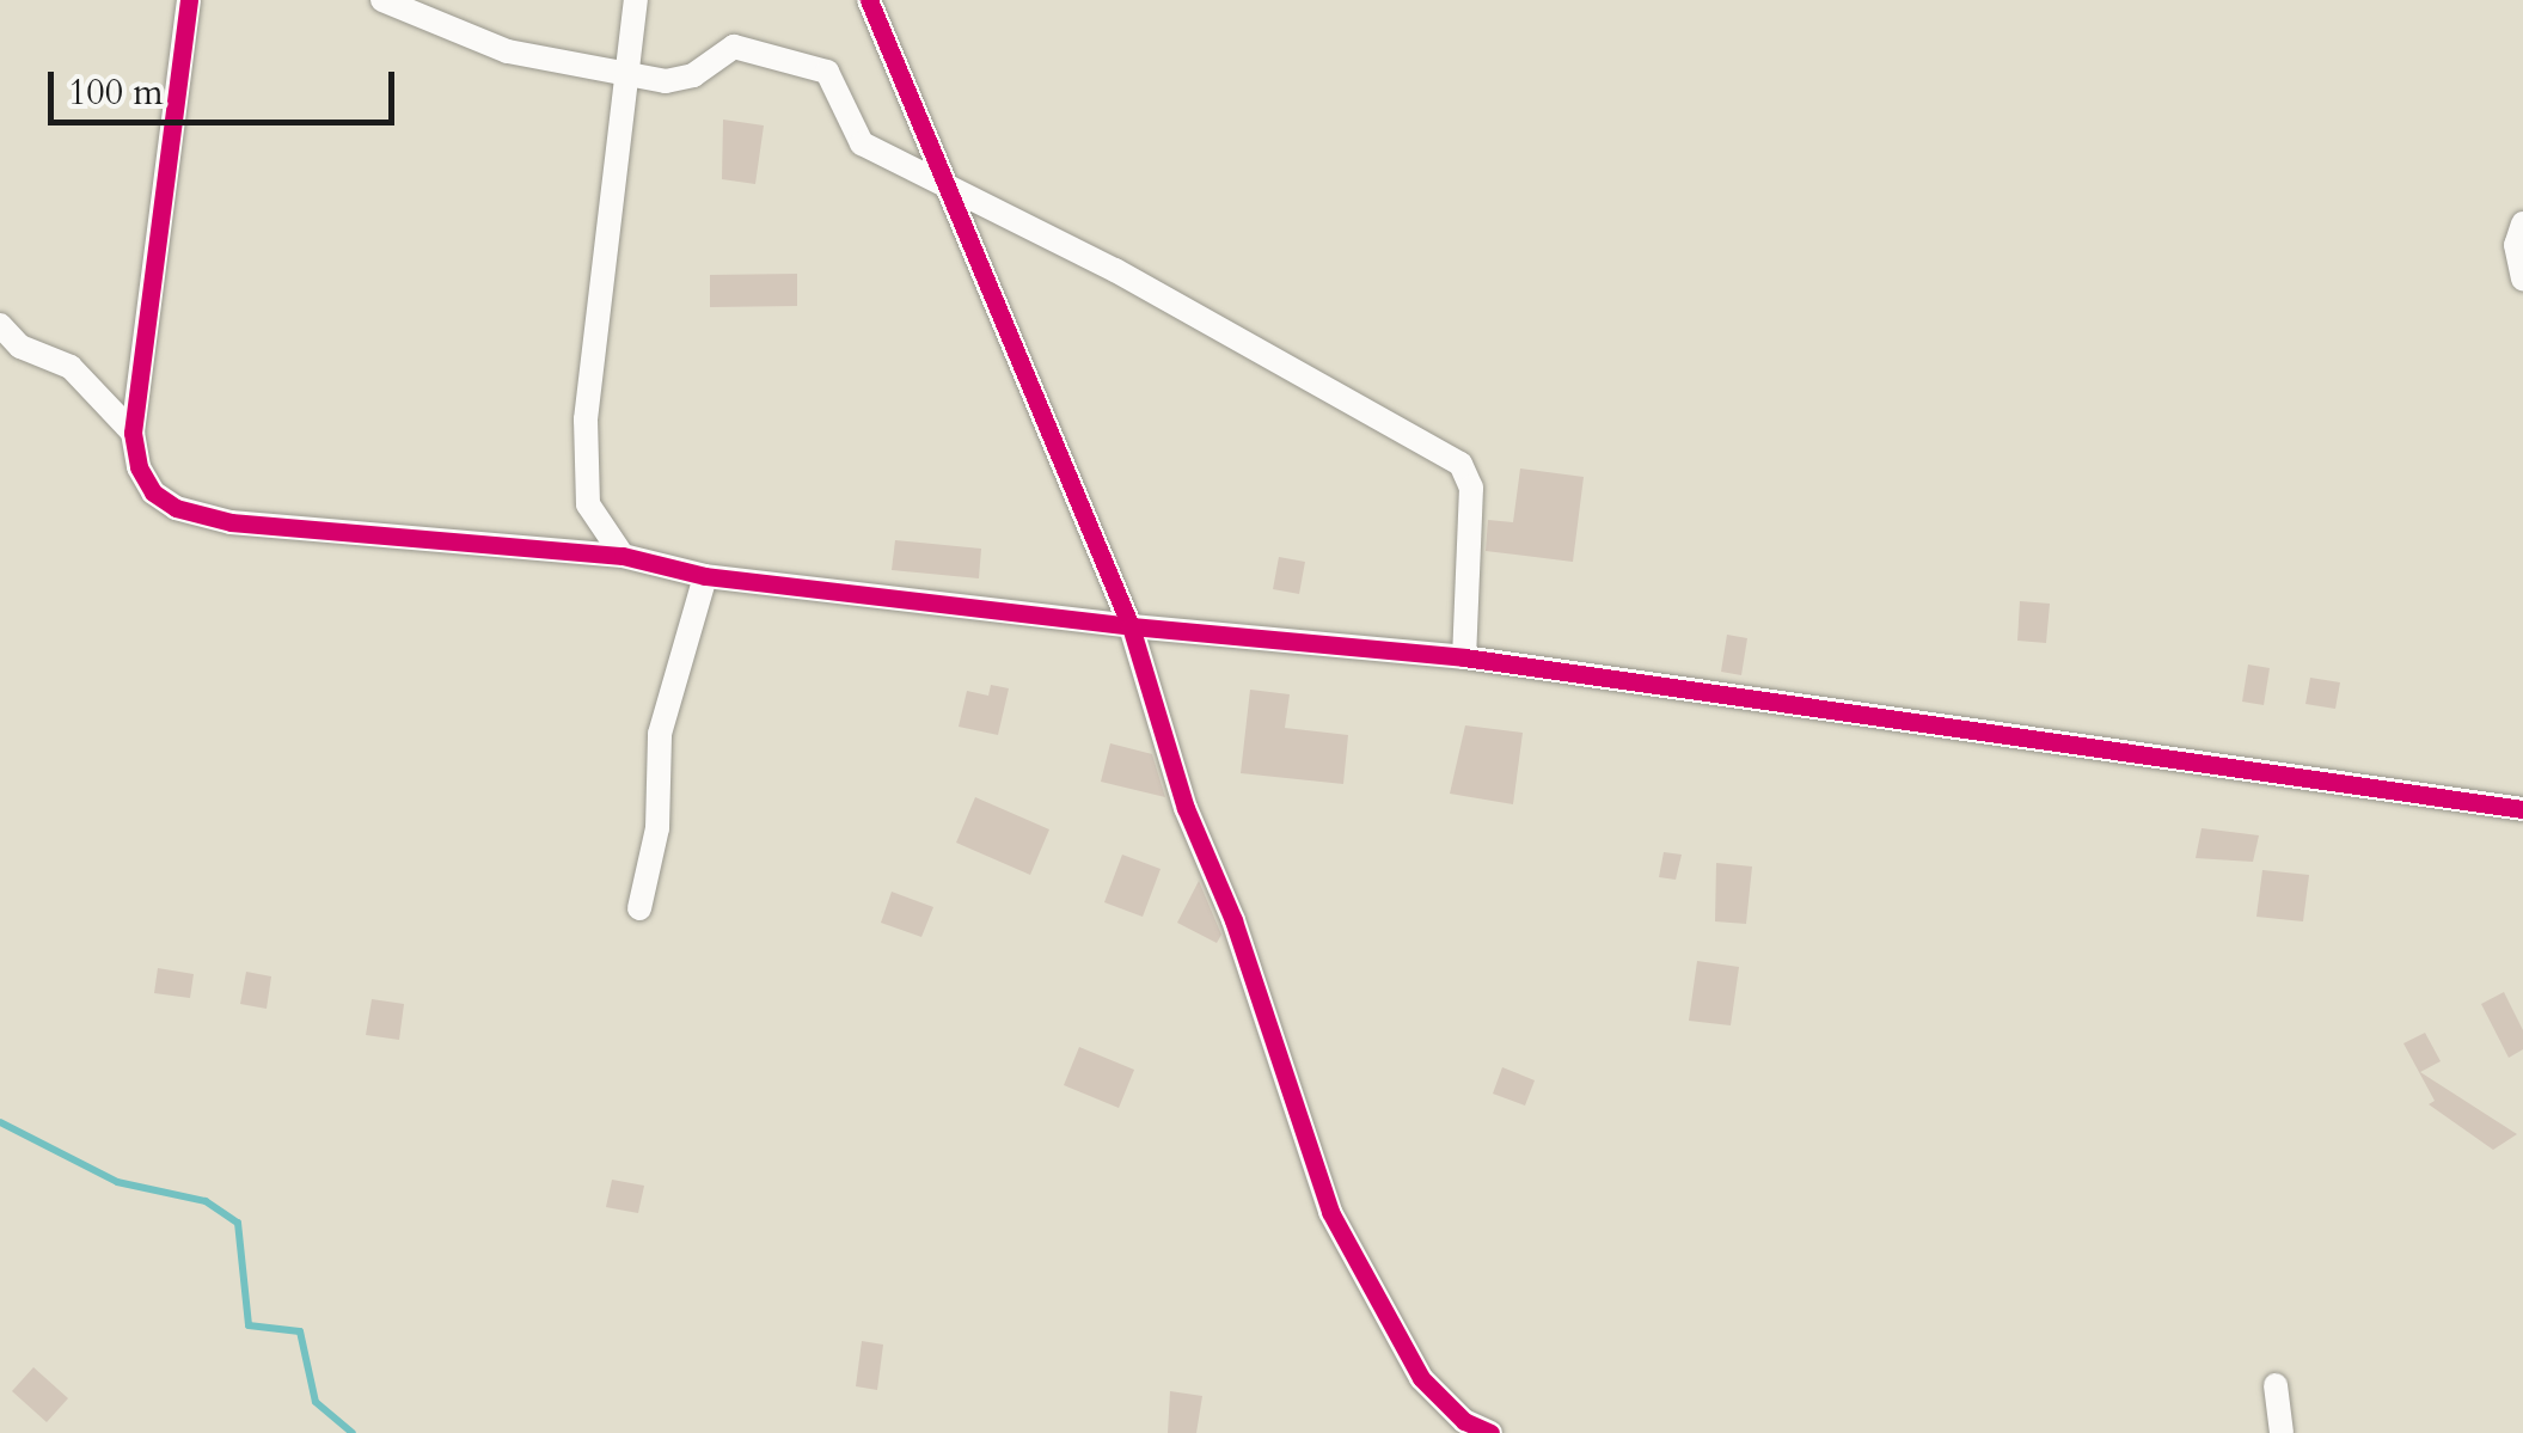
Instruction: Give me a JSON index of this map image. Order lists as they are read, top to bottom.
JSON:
{
  "scale_bar": "100 m"
}
